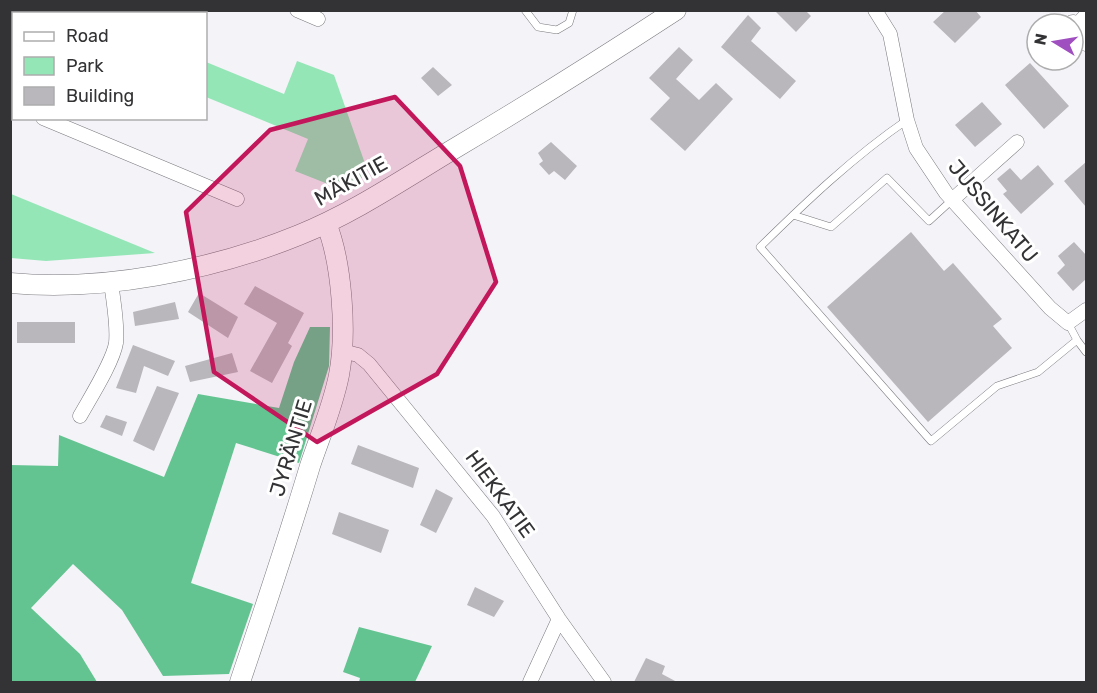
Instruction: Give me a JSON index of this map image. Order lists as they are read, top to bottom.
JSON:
{
  "streets": {
    "street": [
      "MÄKITIE",
      "JUSSINKATU",
      "JYRÄNTIE",
      "HIEKKATIE"
    ]
  },
  "crossings": [
    ["MÄKITIE", "JYRÄNTIE"],
    ["JYRÄNTIE", "HIEKKATIE"]
  ],
  "legend": ["Road", "Park", "Building"],
  "north": "left"
}
